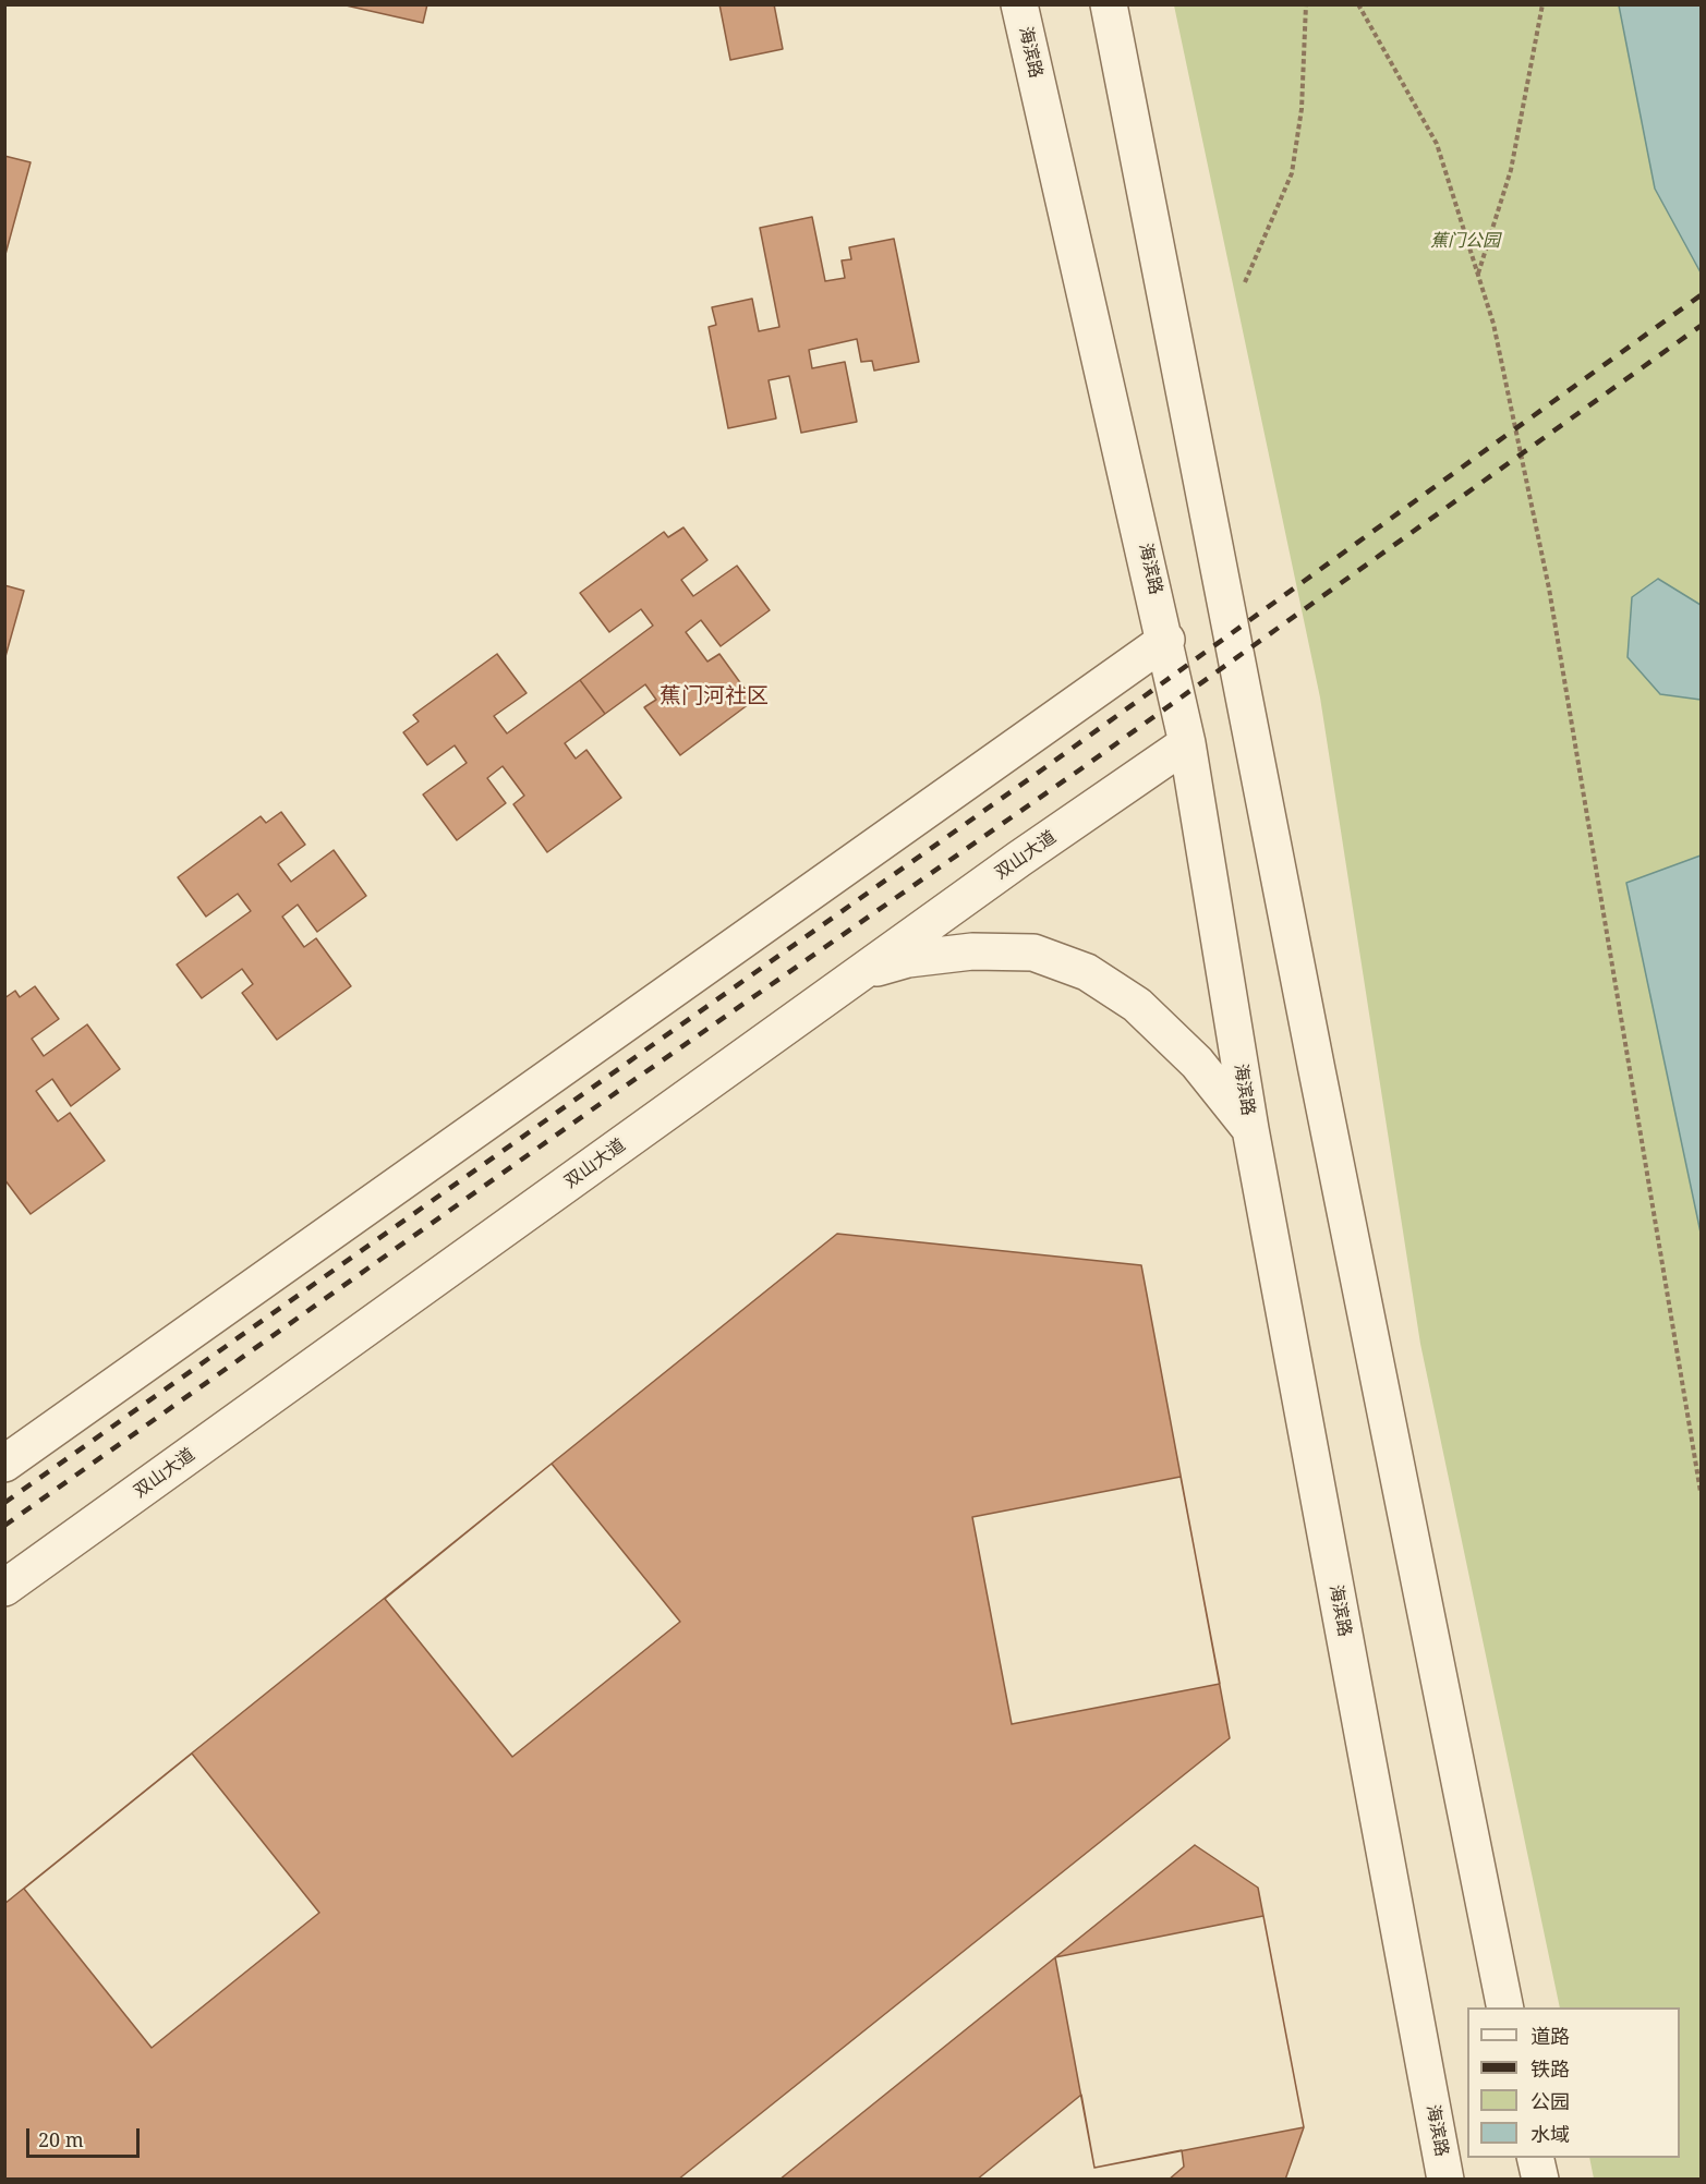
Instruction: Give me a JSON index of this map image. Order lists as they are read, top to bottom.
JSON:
{
  "streets": {
    "street": ["海滨路", "双山大道"]
  },
  "crossings": [
    ["海滨路", "双山大道"]
  ],
  "districts": ["蕉门河社区"],
  "parks": ["蕉门公园"],
  "legend": [
    "道路",
    "铁路",
    "公园",
    "水域"
  ],
  "scale_bar": "20 m"
}
